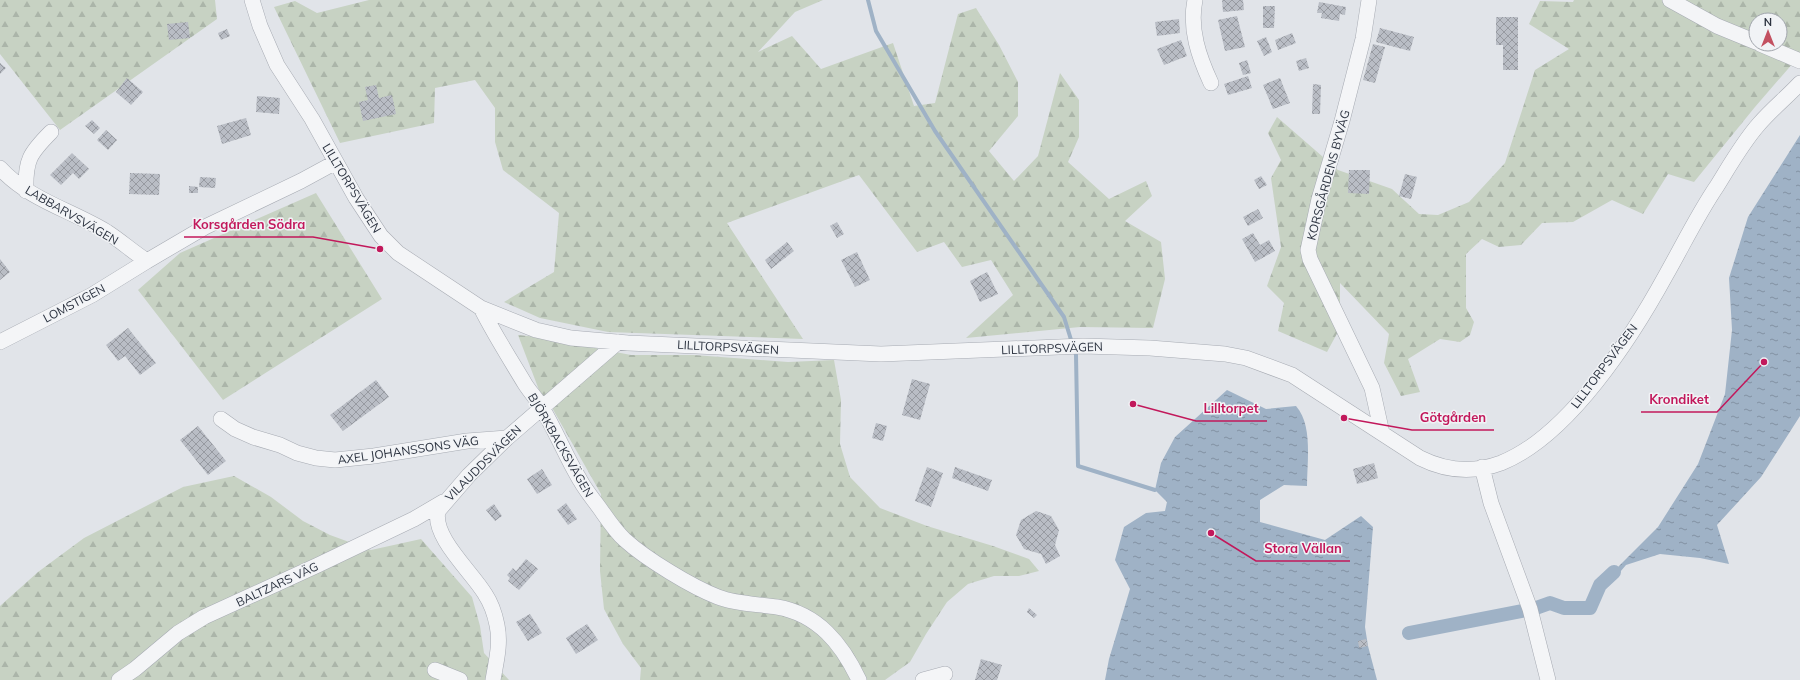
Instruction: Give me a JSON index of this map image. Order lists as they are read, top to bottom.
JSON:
{
  "streets": {
    "street": [
      "KORSGÅRDENS BYVÄG",
      "LILLTORPSVÄGEN",
      "LABBARVSVÄGEN",
      "LOMSTIGEN",
      "BJÖRKBACKSVÄGEN",
      "AXEL JOHANSSONS VÄG",
      "VILAUDDSVÄGEN",
      "BALTZARS VÄG"
    ]
  },
  "crossings": [
    ["KORSGÅRDENS BYVÄG", "LILLTORPSVÄGEN"],
    ["LILLTORPSVÄGEN", "BJÖRKBACKSVÄGEN"],
    ["LILLTORPSVÄGEN", "VILAUDDSVÄGEN"],
    ["LABBARVSVÄGEN", "LOMSTIGEN"],
    ["BJÖRKBACKSVÄGEN", "VILAUDDSVÄGEN"],
    ["AXEL JOHANSSONS VÄG", "VILAUDDSVÄGEN"],
    ["VILAUDDSVÄGEN", "BALTZARS VÄG"]
  ],
  "places": [
    "Korsgården Södra",
    "Krondiket",
    "Lilltorpet",
    "Götgården",
    "Stora Vällan"
  ],
  "north": "top"
}
